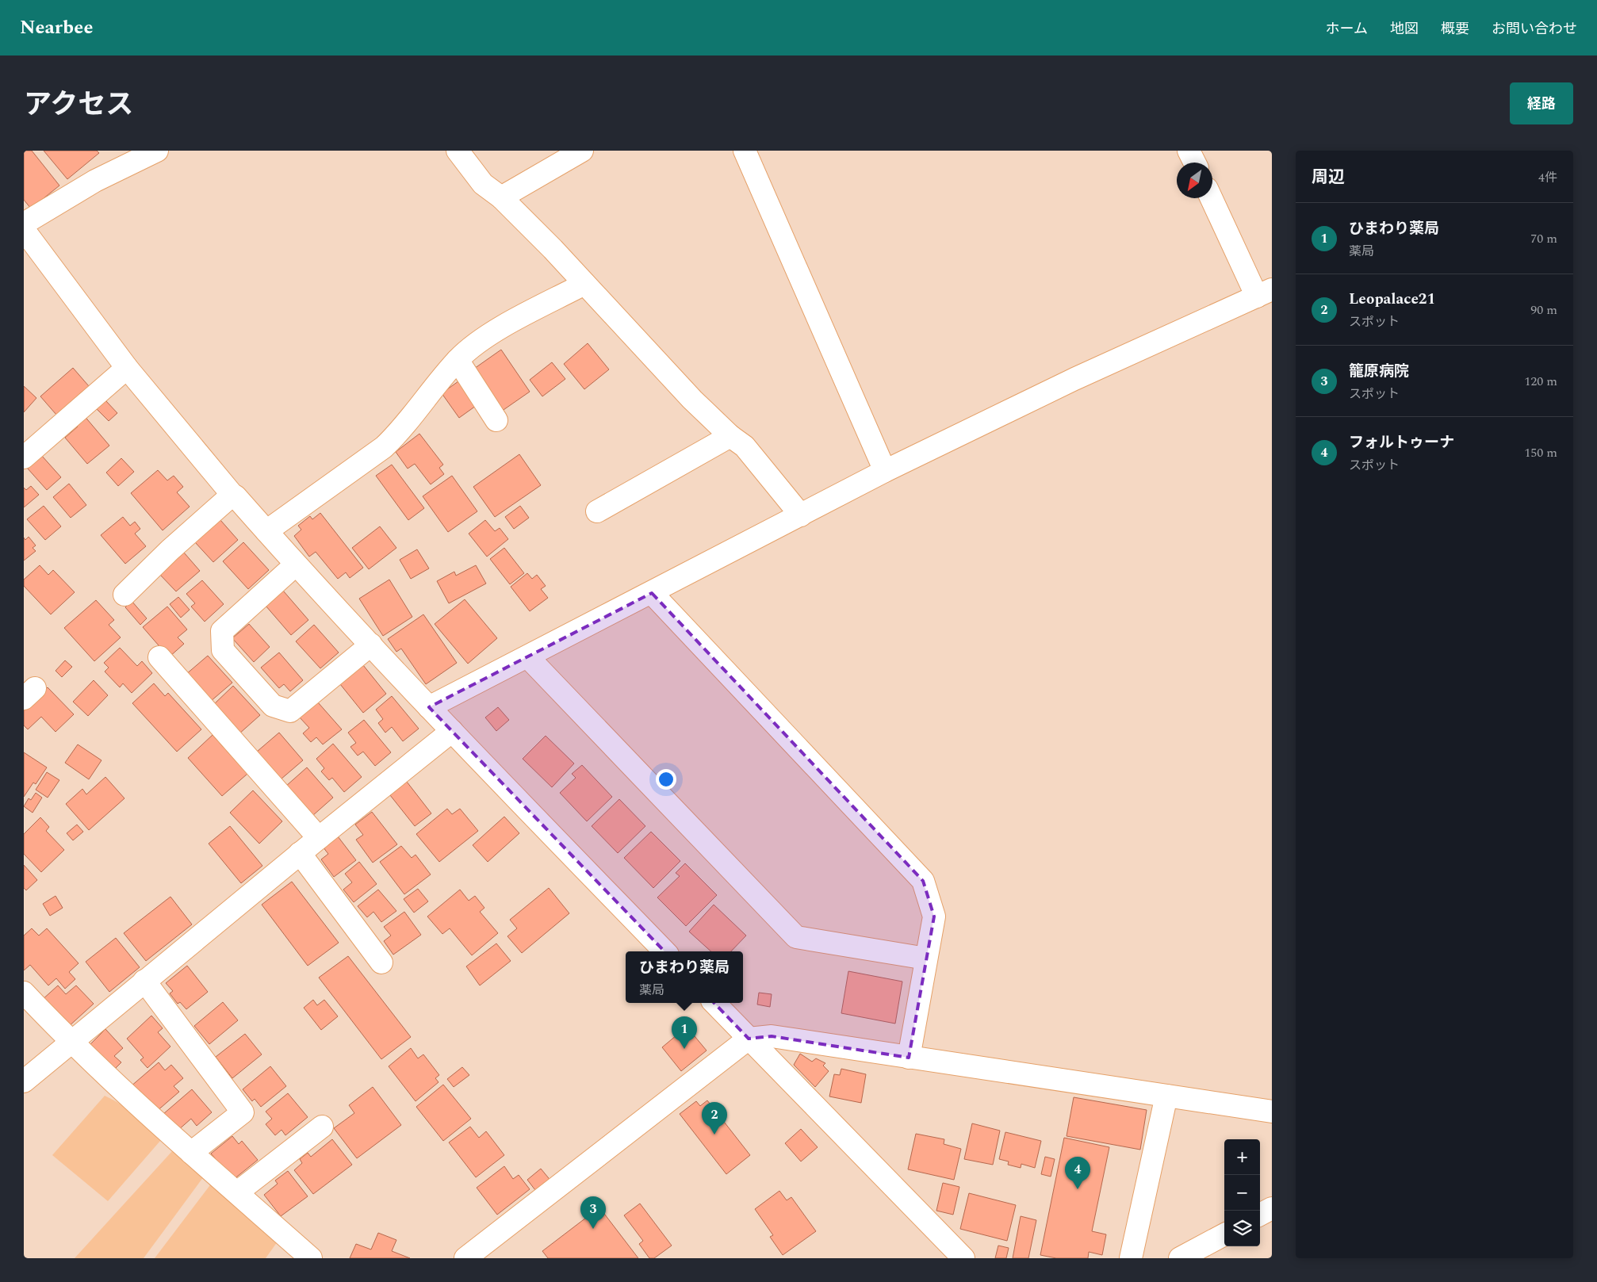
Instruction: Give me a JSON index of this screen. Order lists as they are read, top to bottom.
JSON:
{
  "north": "bottom left",
  "page": {
    "header": "Nearbee",
    "nav": [
      "ホーム",
      "地図",
      "概要",
      "お問い合わせ"
    ],
    "title": "アクセス",
    "buttons": "経路",
    "heading": ["周辺", "4件"],
    "list": [
      {
        "mark": "1",
        "name": "ひまわり薬局",
        "note": "薬局",
        "value": "70 m"
      },
      {
        "mark": "2",
        "name": "Leopalace21",
        "note": "スポット",
        "value": "90 m"
      },
      {
        "mark": "3",
        "name": "籠原病院",
        "note": "スポット",
        "value": "120 m"
      },
      {
        "mark": "4",
        "name": "フォルトゥーナ",
        "note": "スポット",
        "value": "150 m"
      }
    ],
    "popup": ["ひまわり薬局", "薬局"],
    "pins": [
      "1",
      "2",
      "4",
      "3"
    ],
    "map_buttons": ["+", "−"]
  }
}
